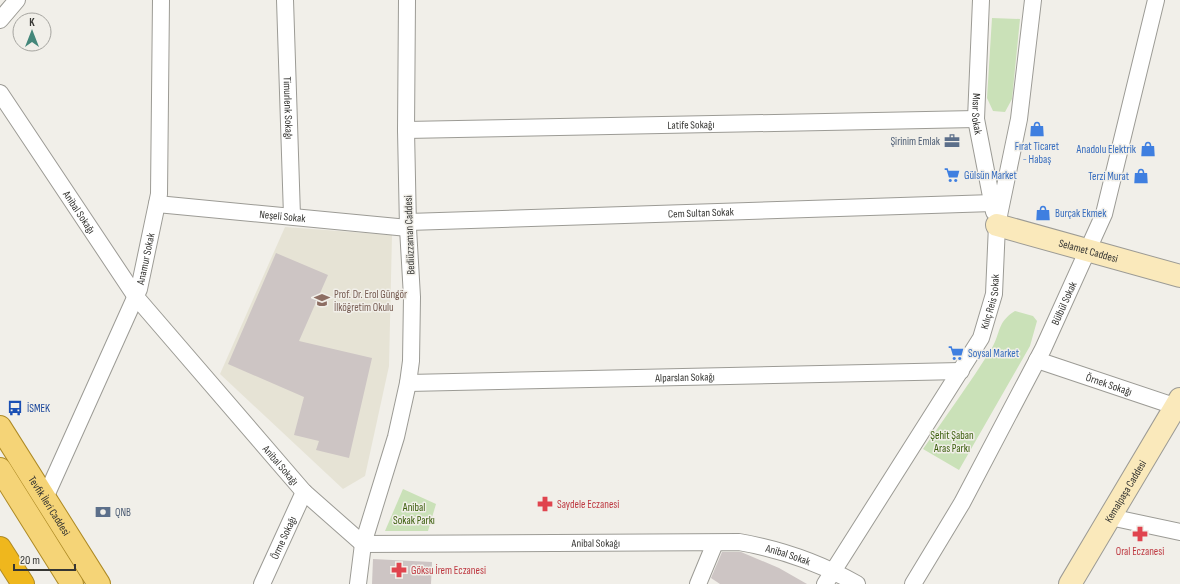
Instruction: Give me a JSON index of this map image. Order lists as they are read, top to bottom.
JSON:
{
  "streets": {
    "main road": ["Tevfik İleri Caddesi"],
    "street": [
      "Timurlenk Sokağı",
      "Mısır Sokak",
      "Latife Sokağı",
      "Anibal Sokağı",
      "Cem Sultan Sokak",
      "Neşeli Sokak",
      "Bediüzzaman Caddesi",
      "Selamet Caddesi",
      "Anamur Sokak",
      "Kılıç Reis Sokak",
      "Bülbül Sokak",
      "Alparslan Sokağı",
      "Örnek Sokağı",
      "Kemalpaşa Caddesi",
      "Örme Sokağı",
      "Anibal Sokak"
    ]
  },
  "crossings": [
    ["Timurlenk Sokağı", "Neşeli Sokak"],
    ["Mısır Sokak", "Latife Sokağı"],
    ["Mısır Sokak", "Cem Sultan Sokak"],
    ["Mısır Sokak", "Selamet Caddesi"],
    ["Mısır Sokak", "Kılıç Reis Sokak"],
    ["Latife Sokağı", "Bediüzzaman Caddesi"],
    ["Anibal Sokağı", "Bediüzzaman Caddesi"],
    ["Anibal Sokağı", "Anamur Sokak"],
    ["Anibal Sokağı", "Örme Sokağı"],
    ["Anibal Sokağı", "Anibal Sokak"],
    ["Cem Sultan Sokak", "Neşeli Sokak"],
    ["Cem Sultan Sokak", "Bediüzzaman Caddesi"],
    ["Neşeli Sokak", "Bediüzzaman Caddesi"],
    ["Neşeli Sokak", "Anamur Sokak"],
    ["Bediüzzaman Caddesi", "Alparslan Sokağı"],
    ["Selamet Caddesi", "Kılıç Reis Sokak"],
    ["Selamet Caddesi", "Bülbül Sokak"],
    ["Anamur Sokak", "Tevfik İleri Caddesi"],
    ["Kılıç Reis Sokak", "Alparslan Sokağı"],
    ["Kılıç Reis Sokak", "Anibal Sokak"],
    ["Bülbül Sokak", "Örnek Sokağı"],
    ["Örnek Sokağı", "Kemalpaşa Caddesi"]
  ],
  "parks": ["Şehit Şaban Aras Parkı", "Anibal Sokak Parkı"],
  "places": {
    "shop": [
      "Fırat Ticaret - Habaş",
      "Anadolu Elektrik",
      "Terzi Murat",
      "Burçak Ekmek"
    ],
    "office": ["Şirinim Emlak"],
    "supermarket": ["Gülsün Market", "Soysal Market"],
    "school or university": ["Prof. Dr. Erol Güngör İlköğretim Okulu"],
    "bus stop": ["İSMEK"],
    "pharmacy": ["Saydele Eczanesi", "Oral Eczanesi", "Göksu İrem Eczanesi"],
    "bank": ["QNB"]
  },
  "scale_bar": "20 m",
  "north": "top"
}
